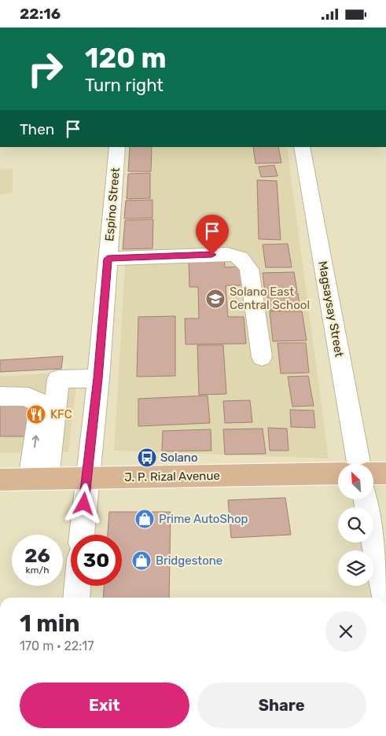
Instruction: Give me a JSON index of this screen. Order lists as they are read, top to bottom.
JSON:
{
  "streets": {
    "main road": ["J. P. Rizal Avenue"],
    "street": ["Espino Street", "Magsaysay Street"]
  },
  "crossings": [
    ["Espino Street", "J. P. Rizal Avenue"]
  ],
  "places": {
    "school or university": ["Solano East Central School"],
    "restaurant": ["KFC"],
    "bus stop": ["Solano"],
    "shop": ["Prime AutoShop", "Bridgestone"]
  },
  "north": "top left",
  "page": {
    "status": "22:16",
    "turn": ["120 m", "Turn right"],
    "then": "Then",
    "speed": "26 km/h",
    "limit": "30",
    "heading": ["1 min", "170 m · 22:17"],
    "buttons": ["Exit", "Share"]
  }
}
